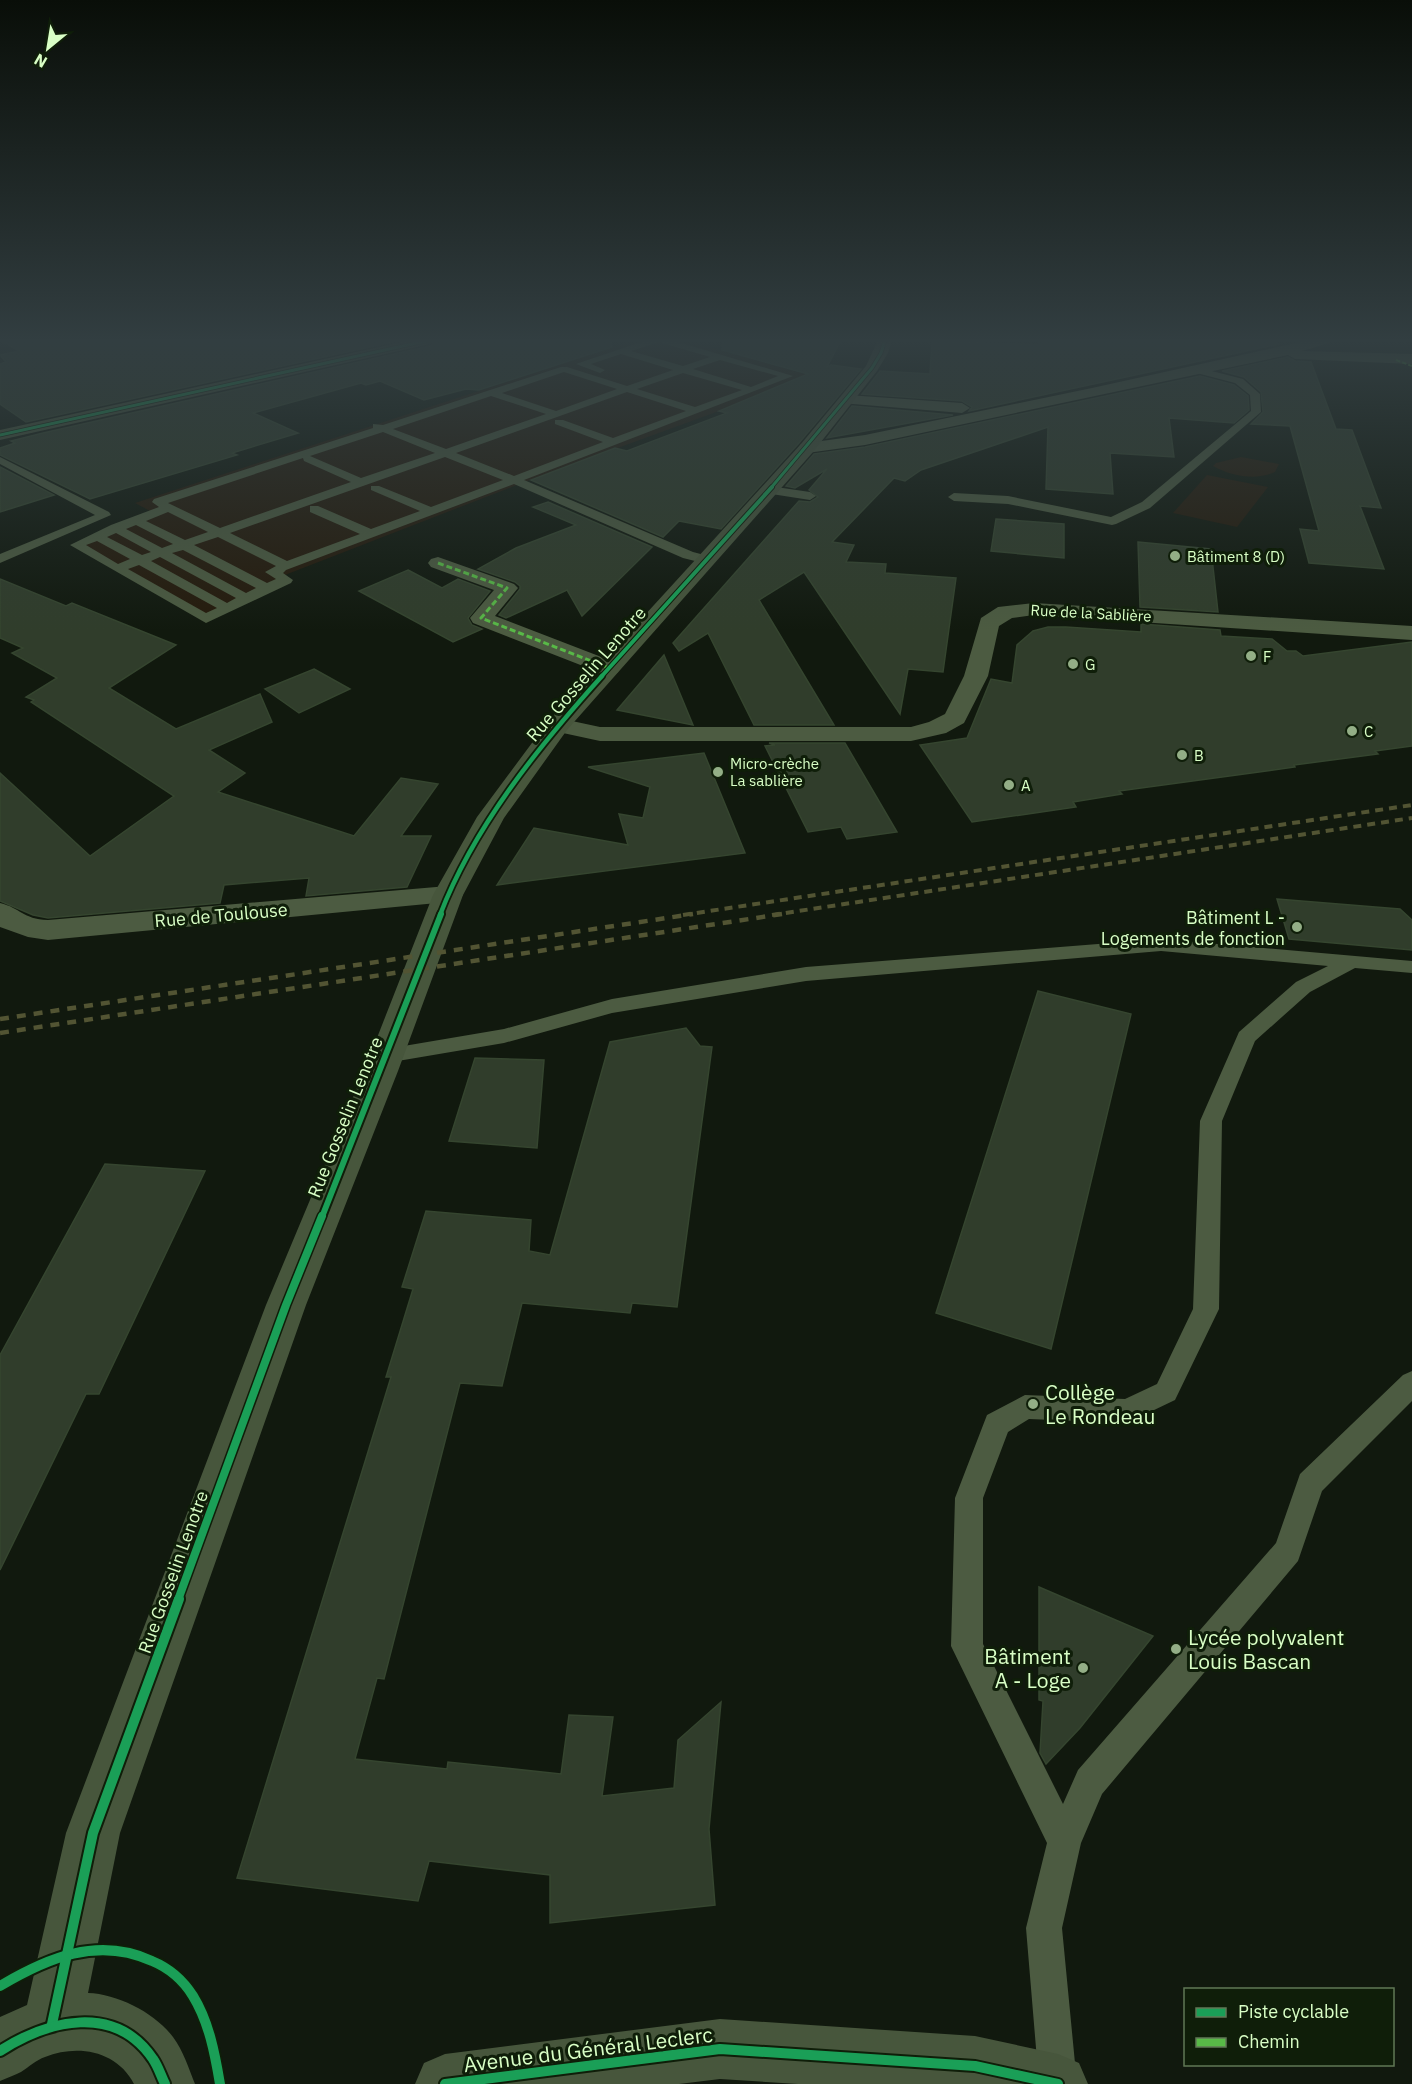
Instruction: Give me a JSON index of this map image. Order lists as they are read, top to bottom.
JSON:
{
  "streets": {
    "main road": ["Rue Gosselin Lenotre", "Avenue du Général Leclerc"],
    "street": ["Rue de la Sablière", "Rue de Toulouse"]
  },
  "crossings": [
    ["Rue de la Sablière", "Rue Gosselin Lenotre"],
    ["Rue Gosselin Lenotre", "Rue de Toulouse"]
  ],
  "places": [
    "Bâtiment 8 (D)",
    "F",
    "G",
    "C",
    "B",
    "Micro-crèche La sablière",
    "A",
    "Bâtiment L - Logements de fonction",
    "Collège Le Rondeau",
    "Lycée polyvalent Louis Bascan",
    "Bâtiment A - Loge"
  ],
  "legend": ["Piste cyclable", "Chemin"],
  "north": "bottom left"
}
